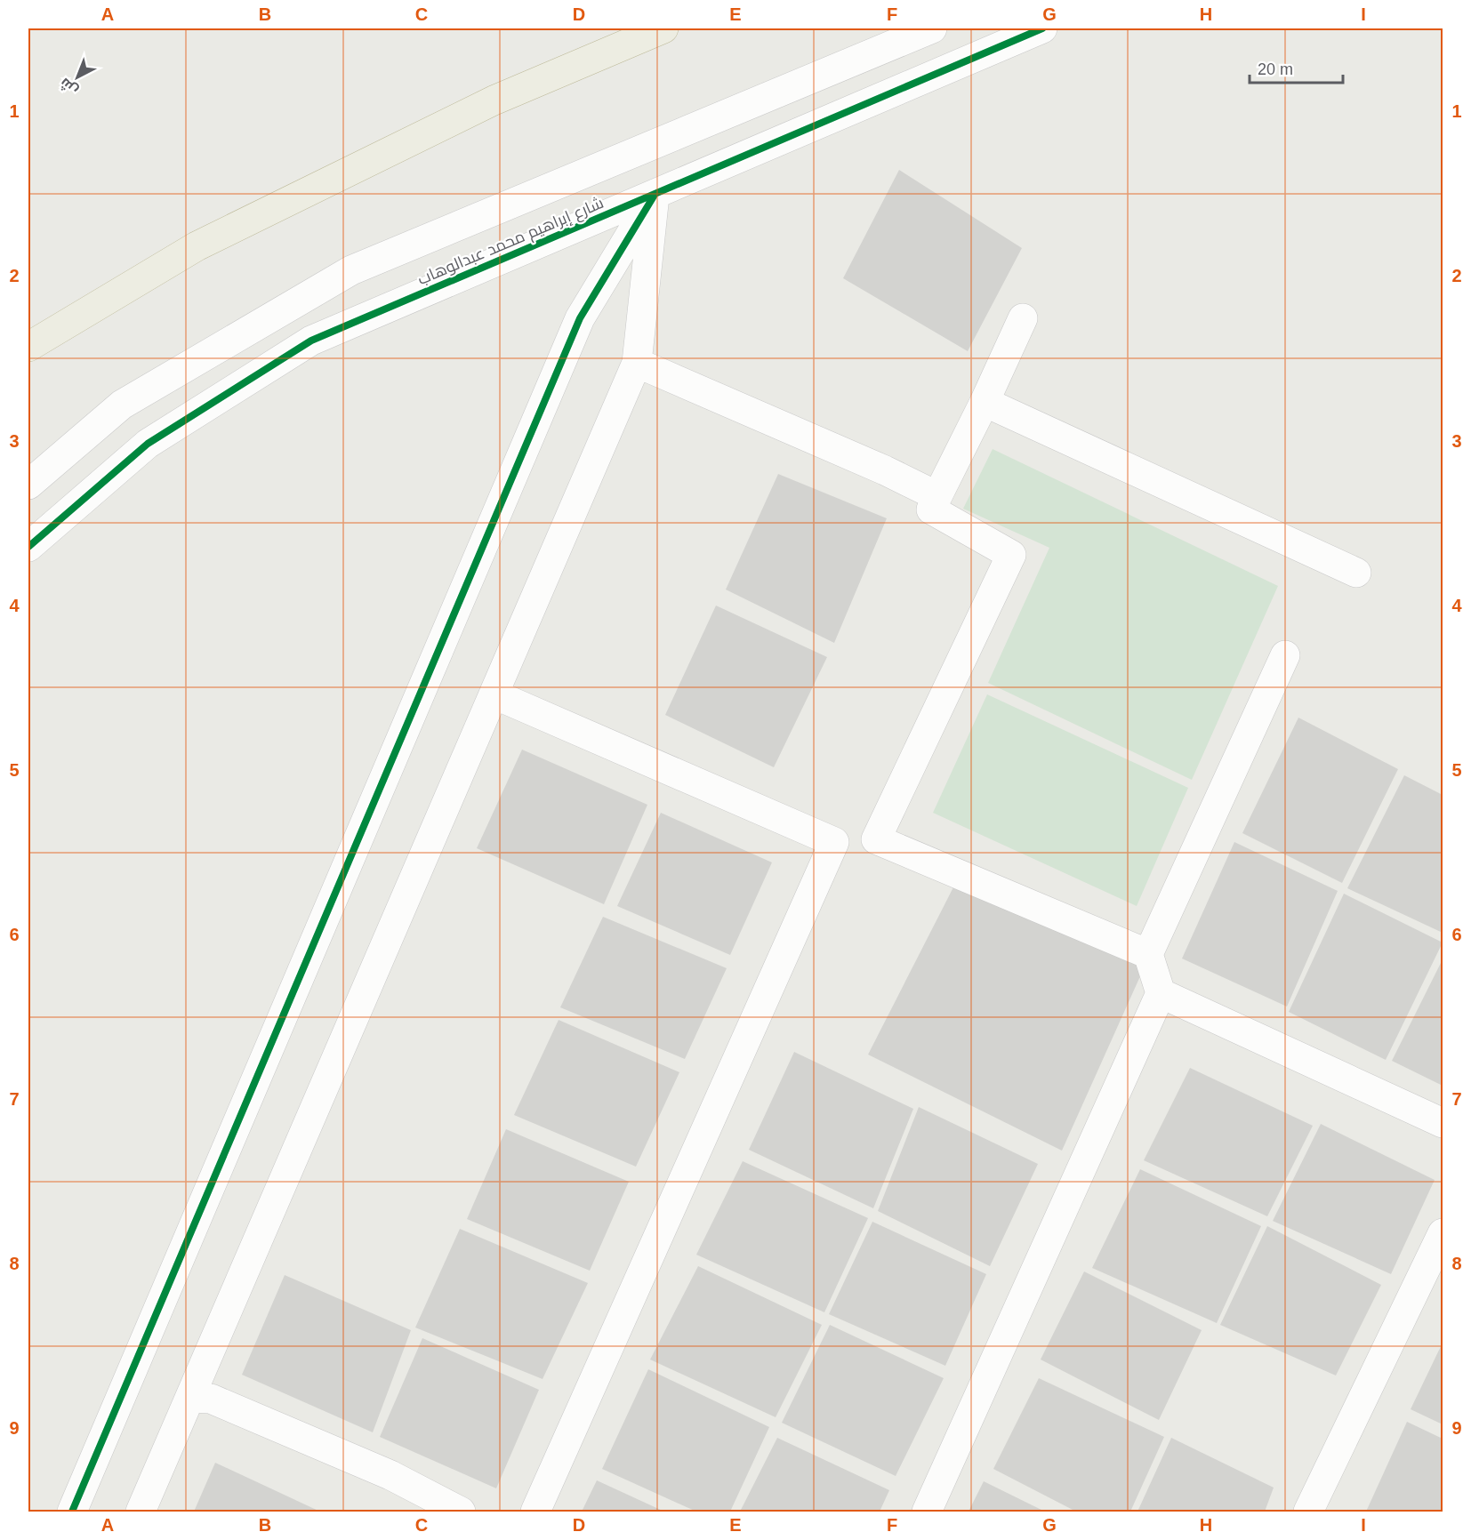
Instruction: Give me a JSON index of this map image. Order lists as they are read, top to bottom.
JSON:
{
  "streets": {
    "street": ["شارع إبراهيم محمد عبدالوهاب"]
  },
  "scale_bar": "20 m",
  "north": "bottom left",
  "grid": {
    "columns": [
      "A",
      "B",
      "C",
      "D",
      "E",
      "F",
      "G",
      "H",
      "I"
    ],
    "rows": [
      "1",
      "2",
      "3",
      "4",
      "5",
      "6",
      "7",
      "8",
      "9"
    ]
  }
}
